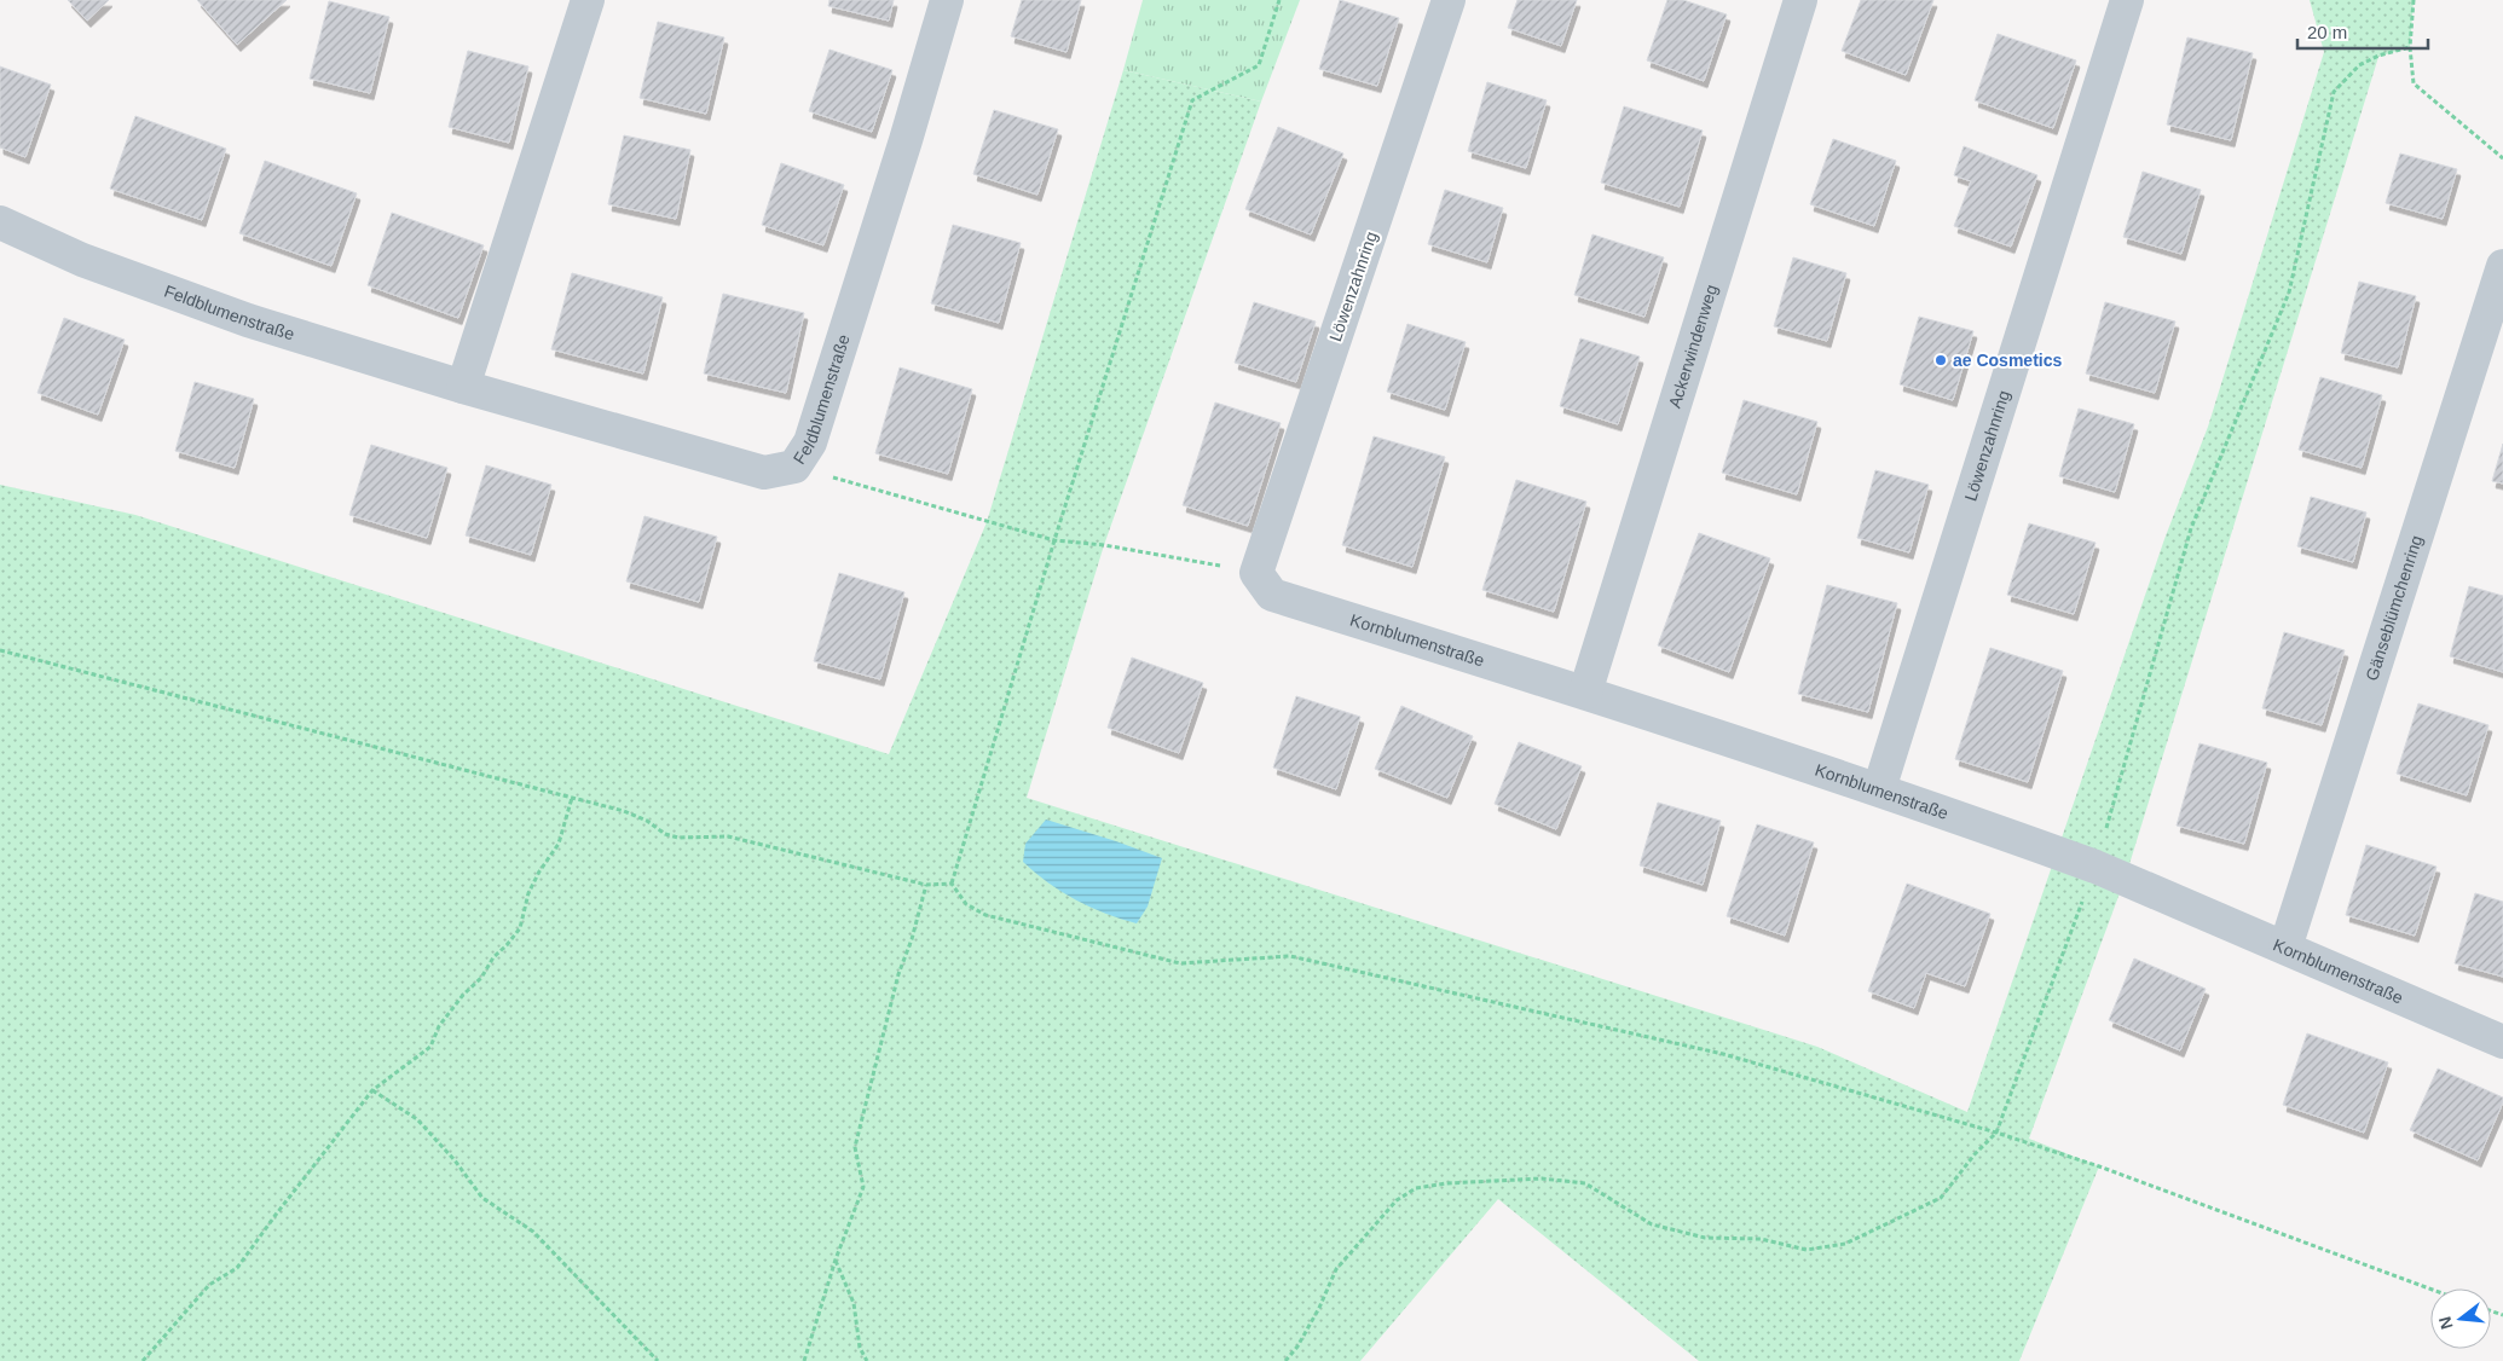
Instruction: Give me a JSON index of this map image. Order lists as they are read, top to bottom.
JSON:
{
  "streets": {
    "street": [
      "Löwenzahnring",
      "Feldblumenstraße",
      "Ackerwindenweg",
      "Gänseblümchenring",
      "Kornblumenstraße"
    ]
  },
  "crossings": [
    ["Löwenzahnring", "Kornblumenstraße"],
    ["Ackerwindenweg", "Kornblumenstraße"],
    ["Gänseblümchenring", "Kornblumenstraße"]
  ],
  "places": ["ae Cosmetics"],
  "scale_bar": "20 m",
  "north": "left"
}
